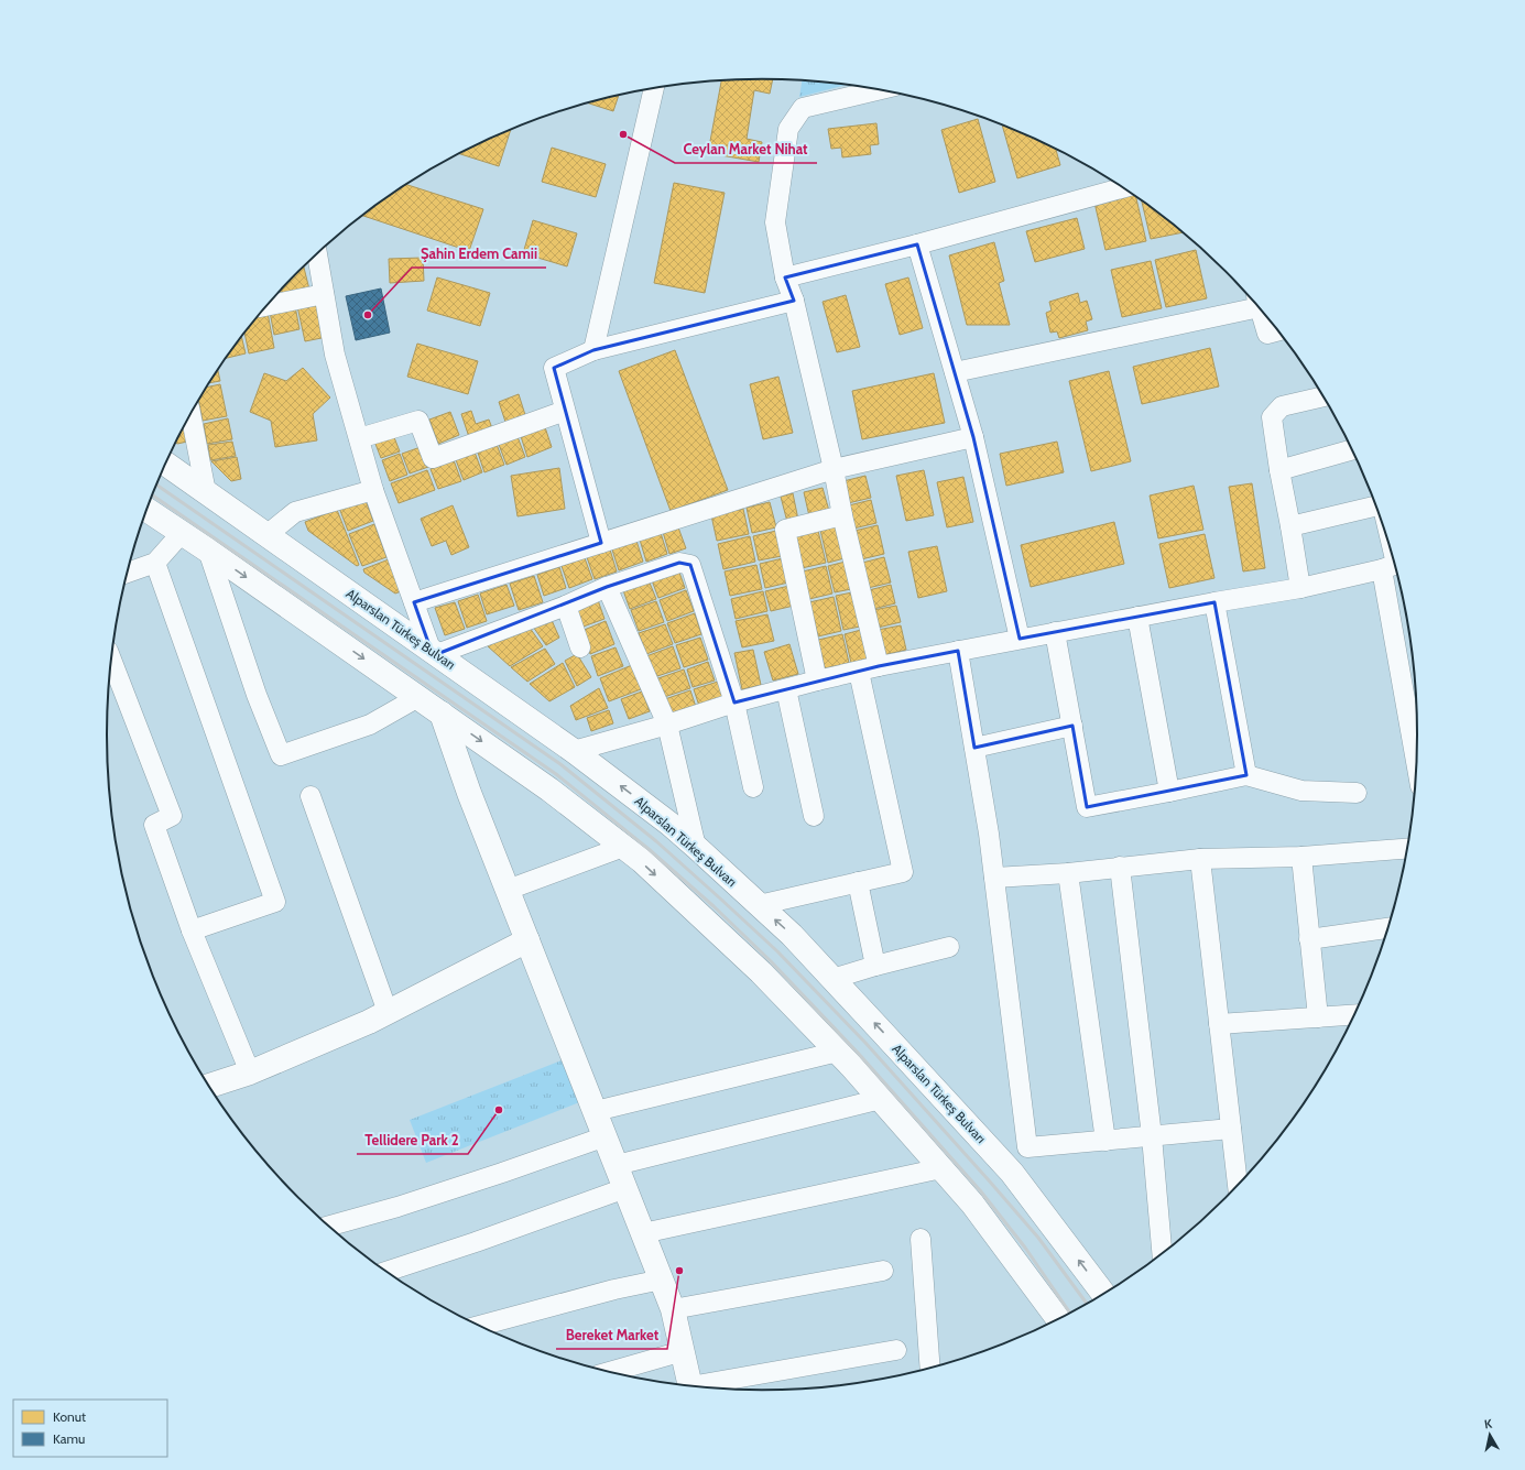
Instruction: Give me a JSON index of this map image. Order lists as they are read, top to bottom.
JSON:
{
  "streets": {
    "main road": ["Alparslan Türkeş Bulvarı"]
  },
  "places": [
    "Ceylan Market Nihat",
    "Şahin Erdem Camii",
    "Tellidere Park 2",
    "Bereket Market"
  ],
  "legend": ["Konut", "Kamu"],
  "north": "top"
}
